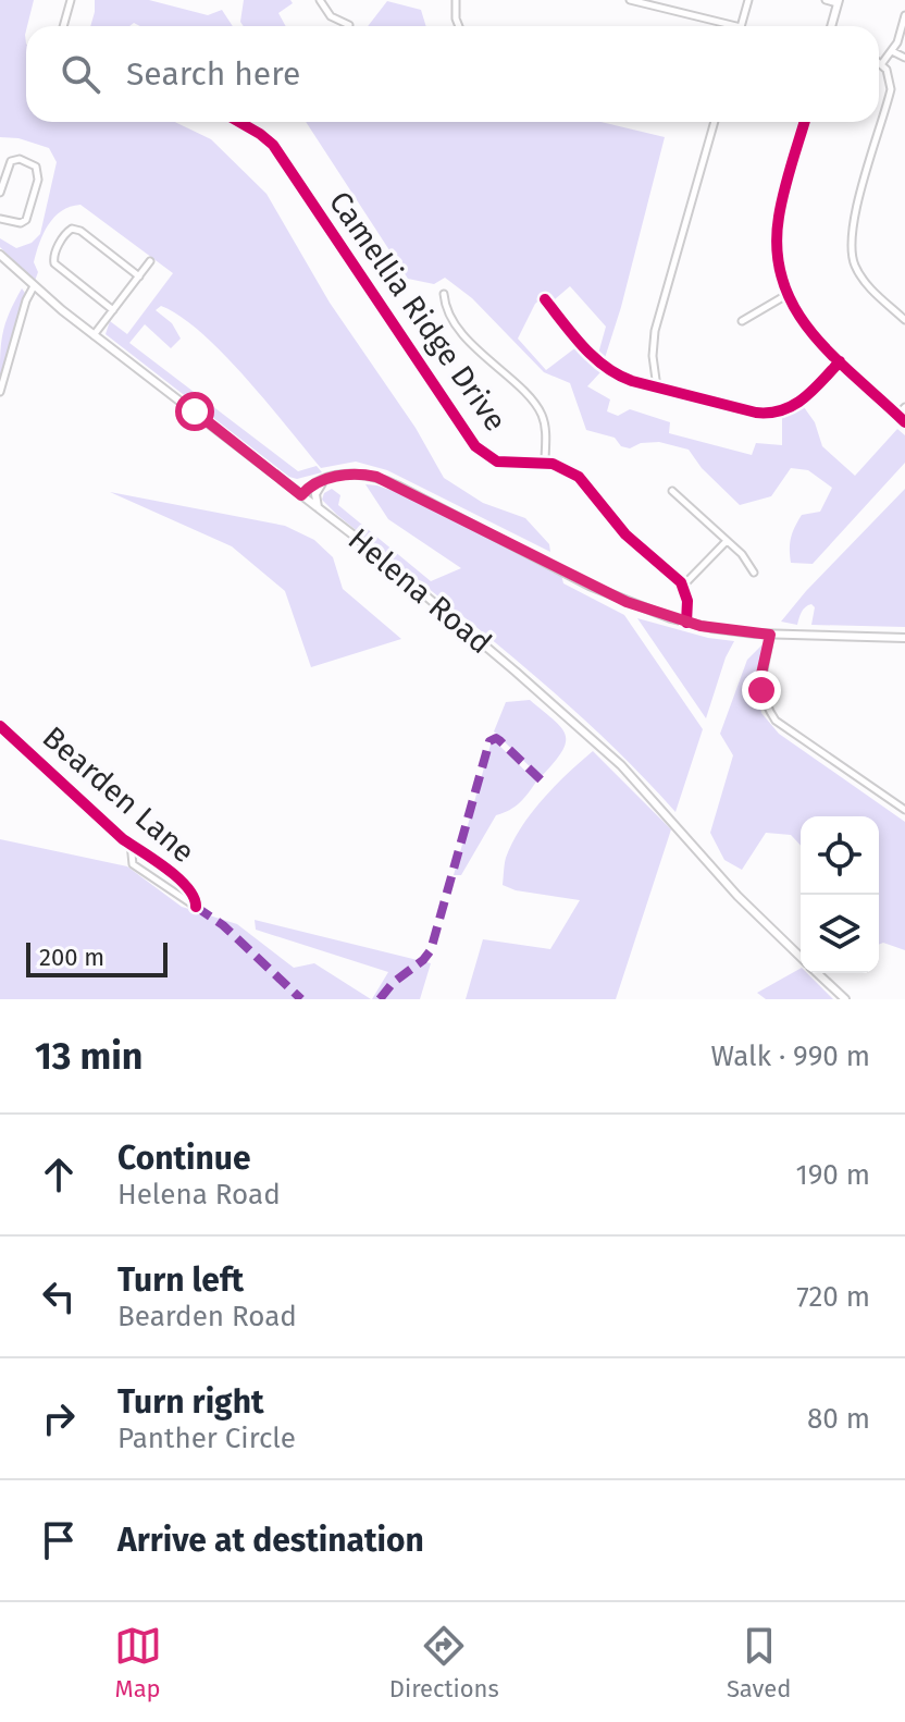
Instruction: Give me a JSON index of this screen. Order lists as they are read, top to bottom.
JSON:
{
  "streets": {
    "main road": ["Helena Road"],
    "street": ["Camellia Ridge Drive", "Bearden Lane"]
  },
  "scale_bar": "200 m",
  "page": {
    "search": "Search here",
    "scale": "200 m",
    "heading": ["13 min", "Walk · 990 m"],
    "list": [
      ["Continue", "Helena Road", "190 m"],
      ["Turn left", "Bearden Road", "720 m"],
      ["Turn right", "Panther Circle", "80 m"],
      "Arrive at destination"
    ],
    "nav": ["Map", "Directions", "Saved"]
  }
}
